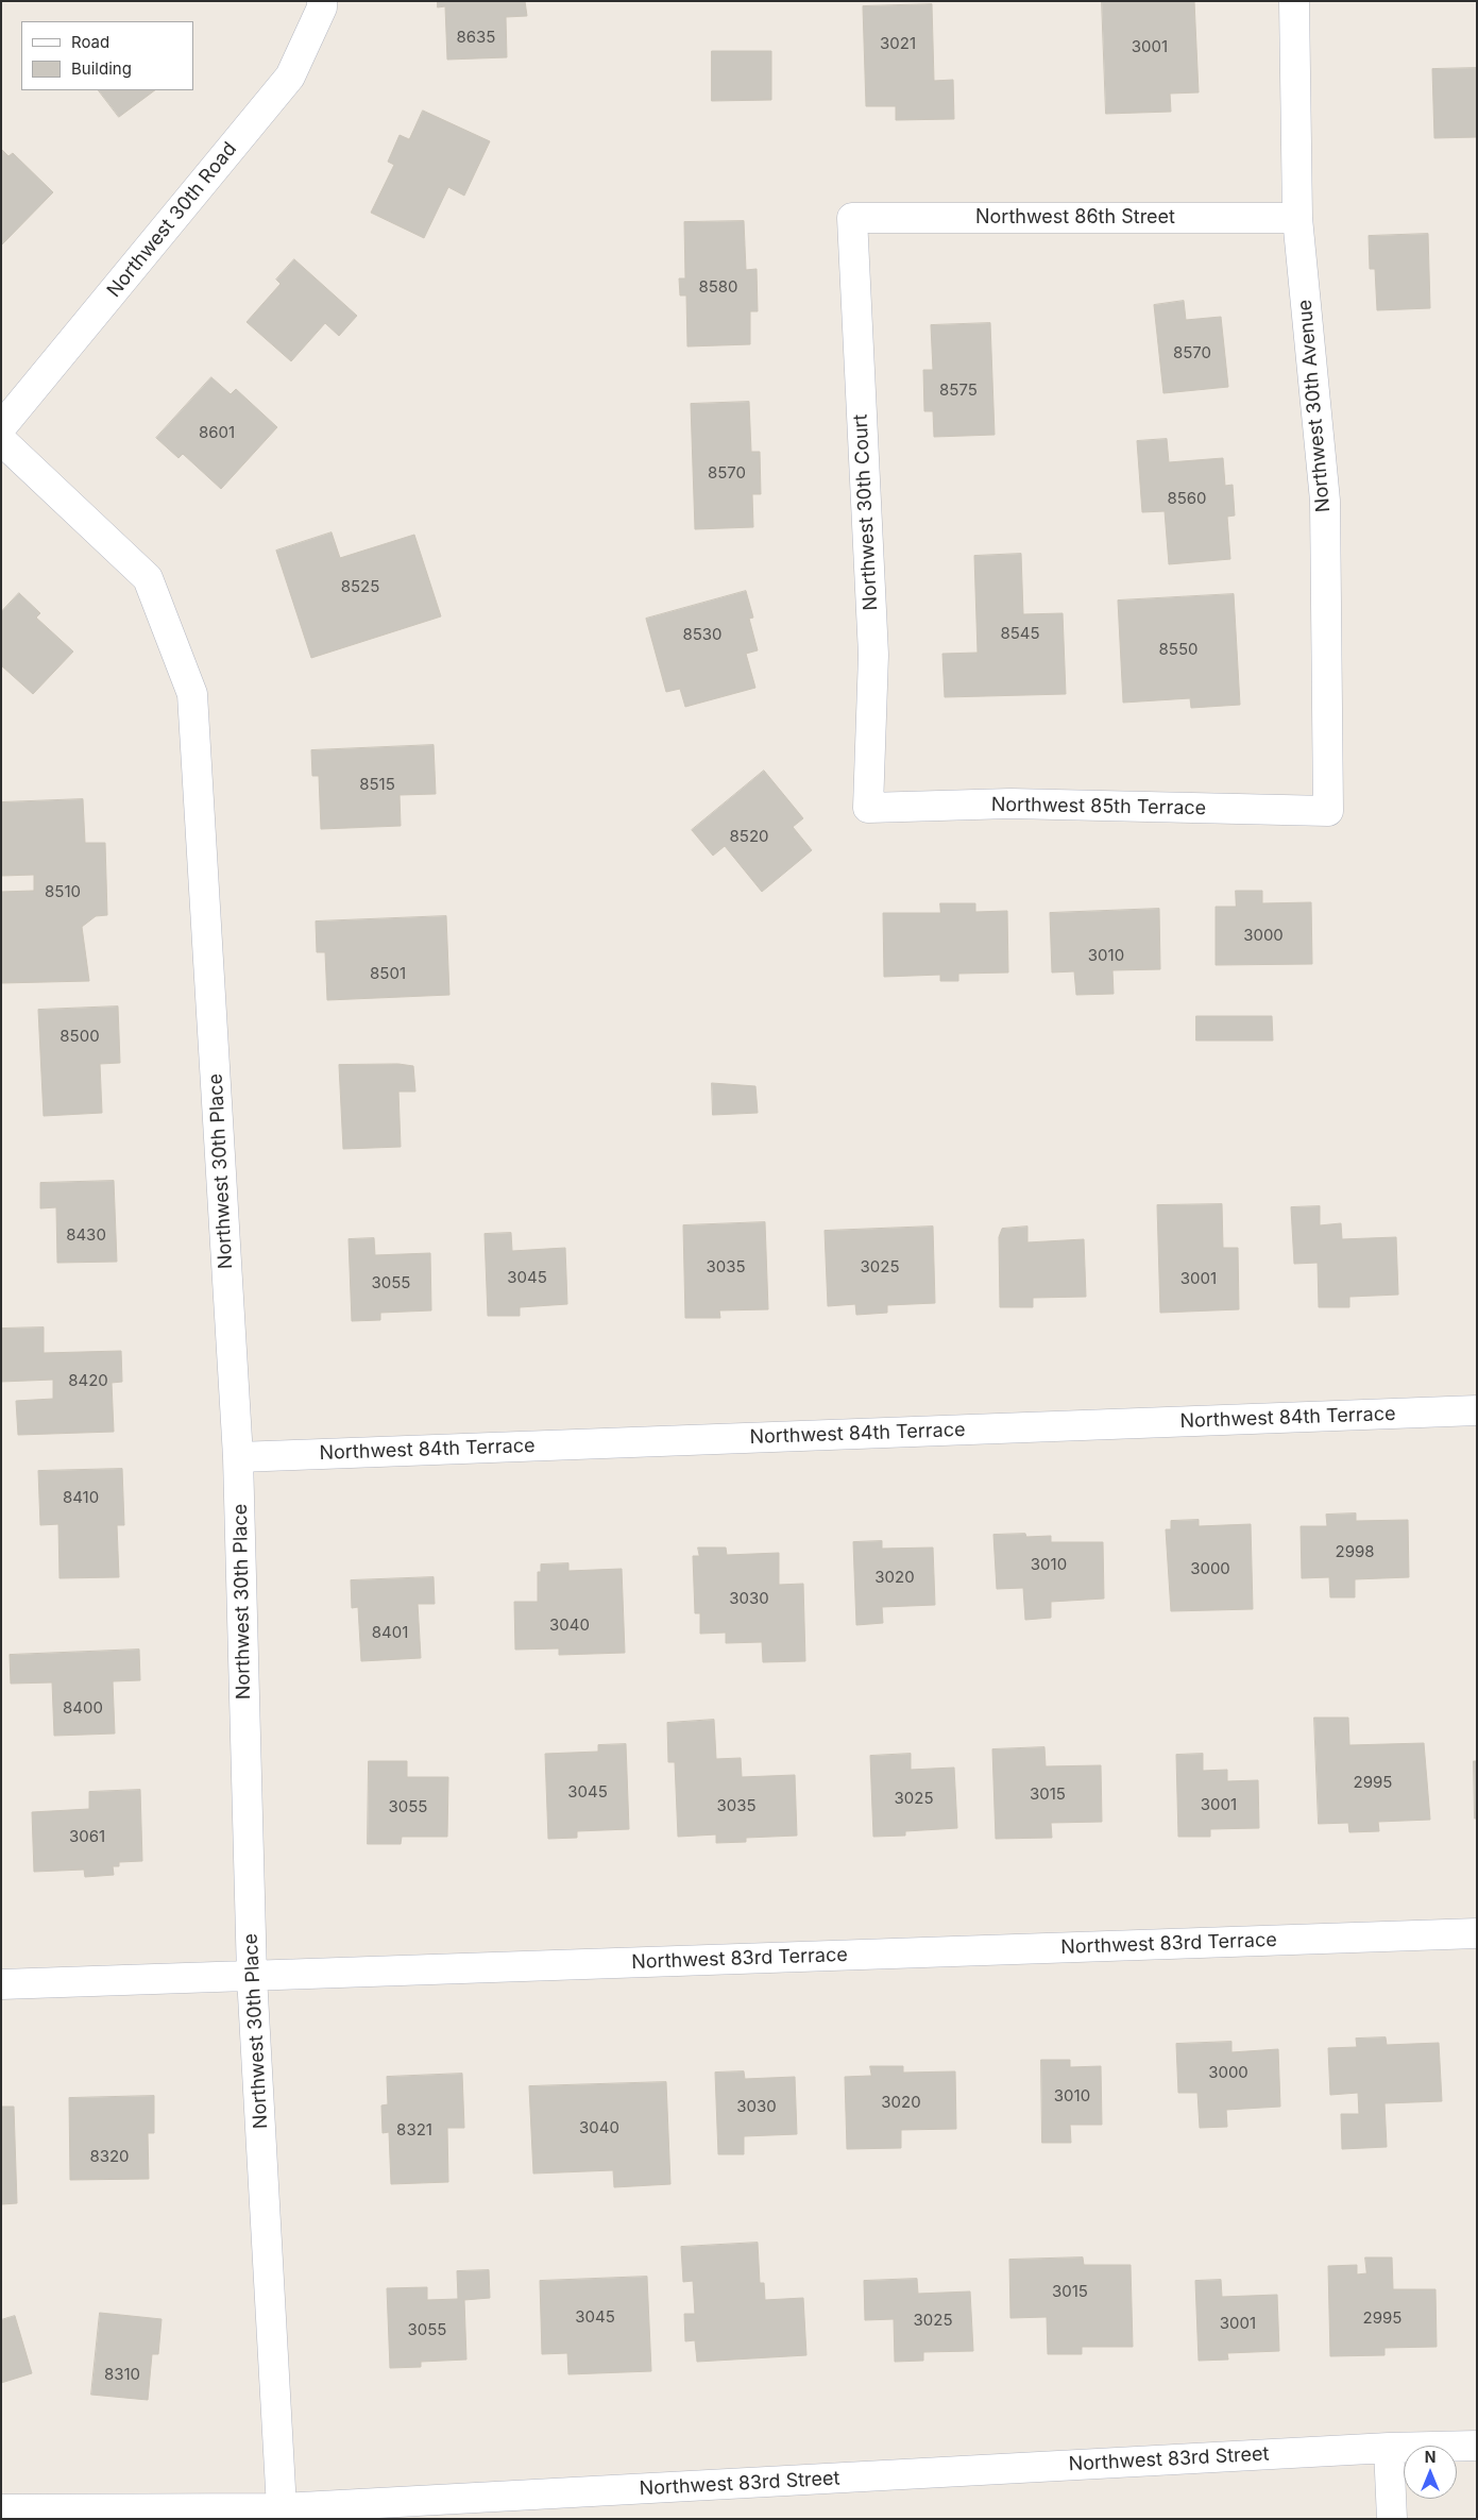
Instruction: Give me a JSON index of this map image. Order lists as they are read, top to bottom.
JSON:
{
  "streets": {
    "street": [
      "Northwest 86th Street",
      "Northwest 30th Road",
      "Northwest 30th Avenue",
      "Northwest 30th Court",
      "Northwest 85th Terrace",
      "Northwest 30th Place",
      "Northwest 84th Terrace",
      "Northwest 83rd Terrace",
      "Northwest 83rd Street"
    ]
  },
  "crossings": [
    ["Northwest 86th Street", "Northwest 30th Avenue"],
    ["Northwest 86th Street", "Northwest 30th Court"],
    ["Northwest 30th Avenue", "Northwest 85th Terrace"],
    ["Northwest 30th Court", "Northwest 85th Terrace"],
    ["Northwest 30th Place", "Northwest 84th Terrace"],
    ["Northwest 30th Place", "Northwest 83rd Terrace"],
    ["Northwest 30th Place", "Northwest 83rd Street"]
  ],
  "house_numbers": [
    "8635",
    "3021",
    "3001",
    "8580",
    "8570",
    "8575",
    "8601",
    "8570",
    "8560",
    "8525",
    "8545",
    "8530",
    "8550",
    "8515",
    "8520",
    "8510",
    "3000",
    "3010",
    "8501",
    "8500",
    "8430",
    "3035",
    "3025",
    "3045",
    "3001",
    "3055",
    "8420",
    "8410",
    "2998",
    "3010",
    "3000",
    "3020",
    "3030",
    "3040",
    "8401",
    "8400",
    "2995",
    "3045",
    "3015",
    "3025",
    "3001",
    "3035",
    "3055",
    "3061",
    "3000",
    "3010",
    "3020",
    "3030",
    "3040",
    "8321",
    "8320",
    "3015",
    "3045",
    "2995",
    "3025",
    "3001",
    "3055",
    "8310"
  ],
  "legend": ["Road", "Building"],
  "north": "top"
}
